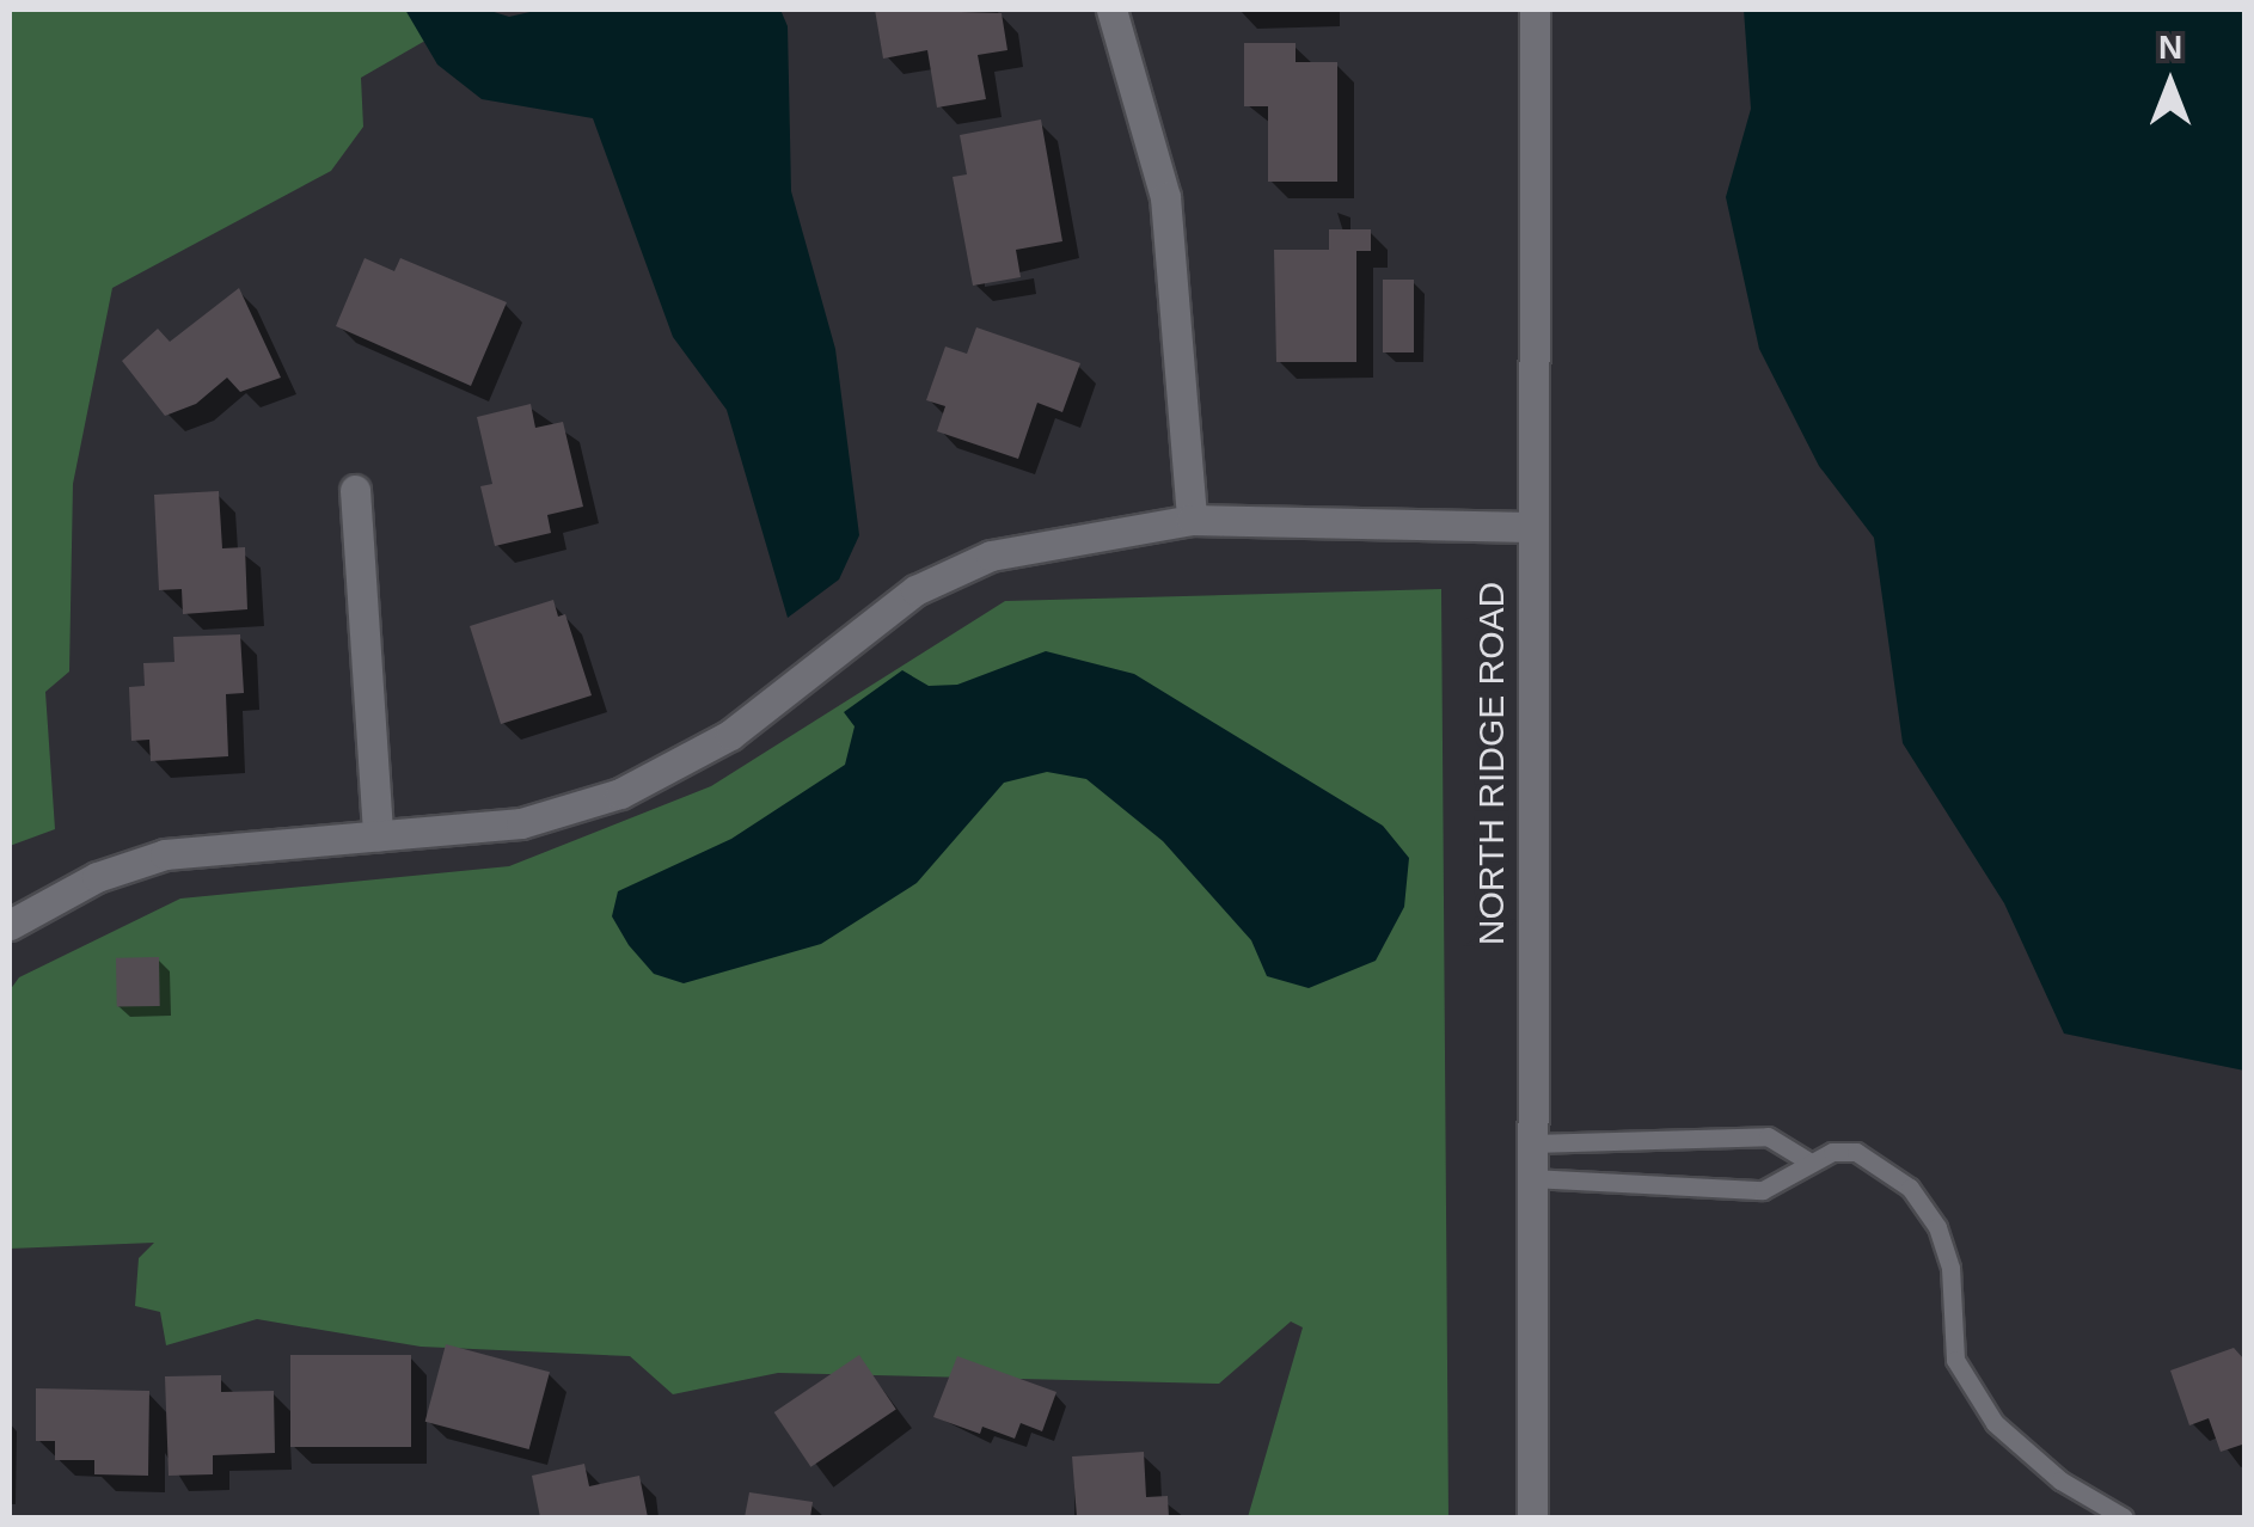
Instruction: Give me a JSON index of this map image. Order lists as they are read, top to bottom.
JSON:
{
  "streets": {
    "street": ["NORTH RIDGE ROAD"]
  },
  "north": "top"
}
